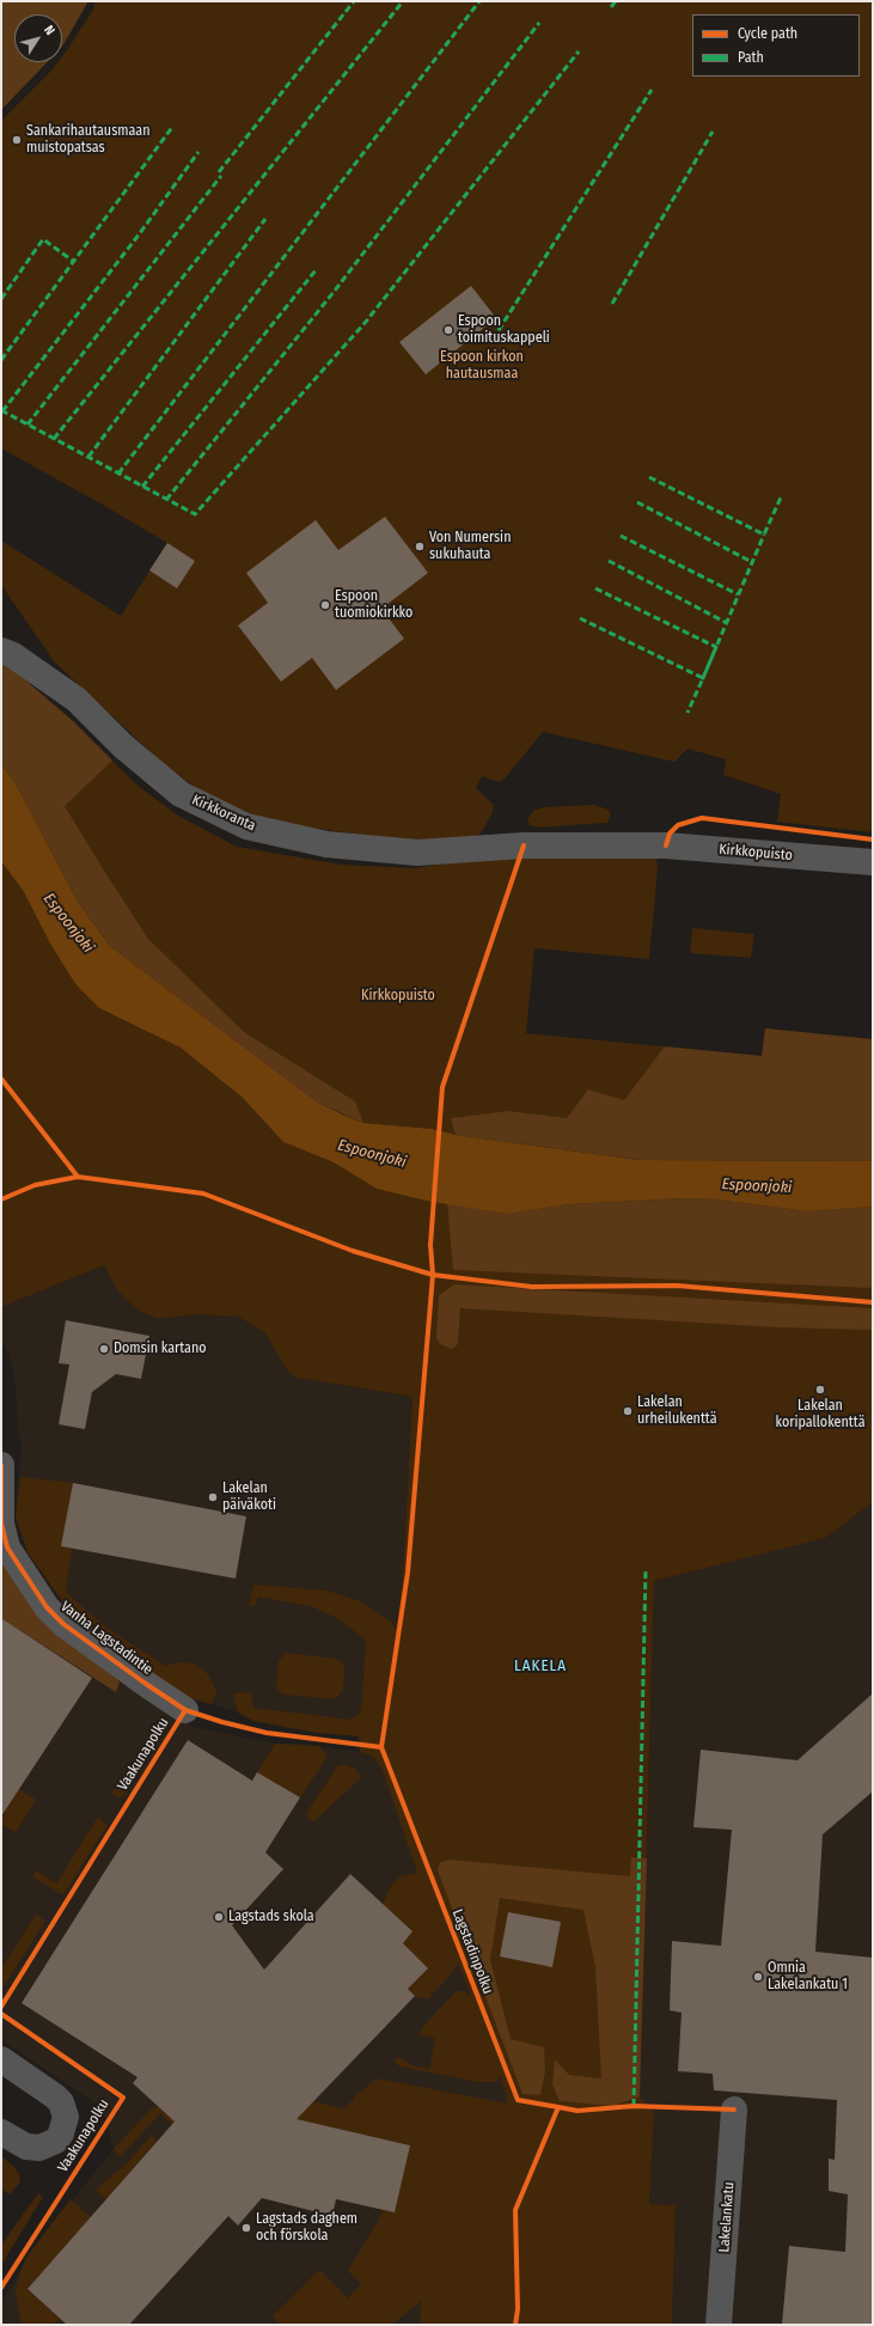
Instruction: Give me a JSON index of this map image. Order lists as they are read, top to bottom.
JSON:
{
  "streets": {
    "street": [
      "Kirkkoranta",
      "Kirkkopuisto",
      "Vanha Lagstadintie",
      "Lakelankatu"
    ],
    "cycle path": ["Vaakunapolku", "Lagstadinpolku"]
  },
  "crossings": [
    ["Kirkkoranta", "Kirkkopuisto"]
  ],
  "districts": ["LAKELA"],
  "water": ["Espoonjoki"],
  "parks": ["Espoon kirkon hautausmaa", "Kirkkopuisto"],
  "places": [
    "Sankarihautausmaan muistopatsas",
    "Espoon toimituskappeli",
    "Von Numersin sukuhauta",
    "Espoon tuomiokirkko",
    "Domsin kartano",
    "Lakelan koripallokenttä",
    "Lakelan urheilukenttä",
    "Lakelan päiväkoti",
    "Lagstads skola",
    "Omnia Lakelankatu 1",
    "Lagstads daghem och förskola"
  ],
  "legend": ["Cycle path", "Path"],
  "north": "top right"
}
